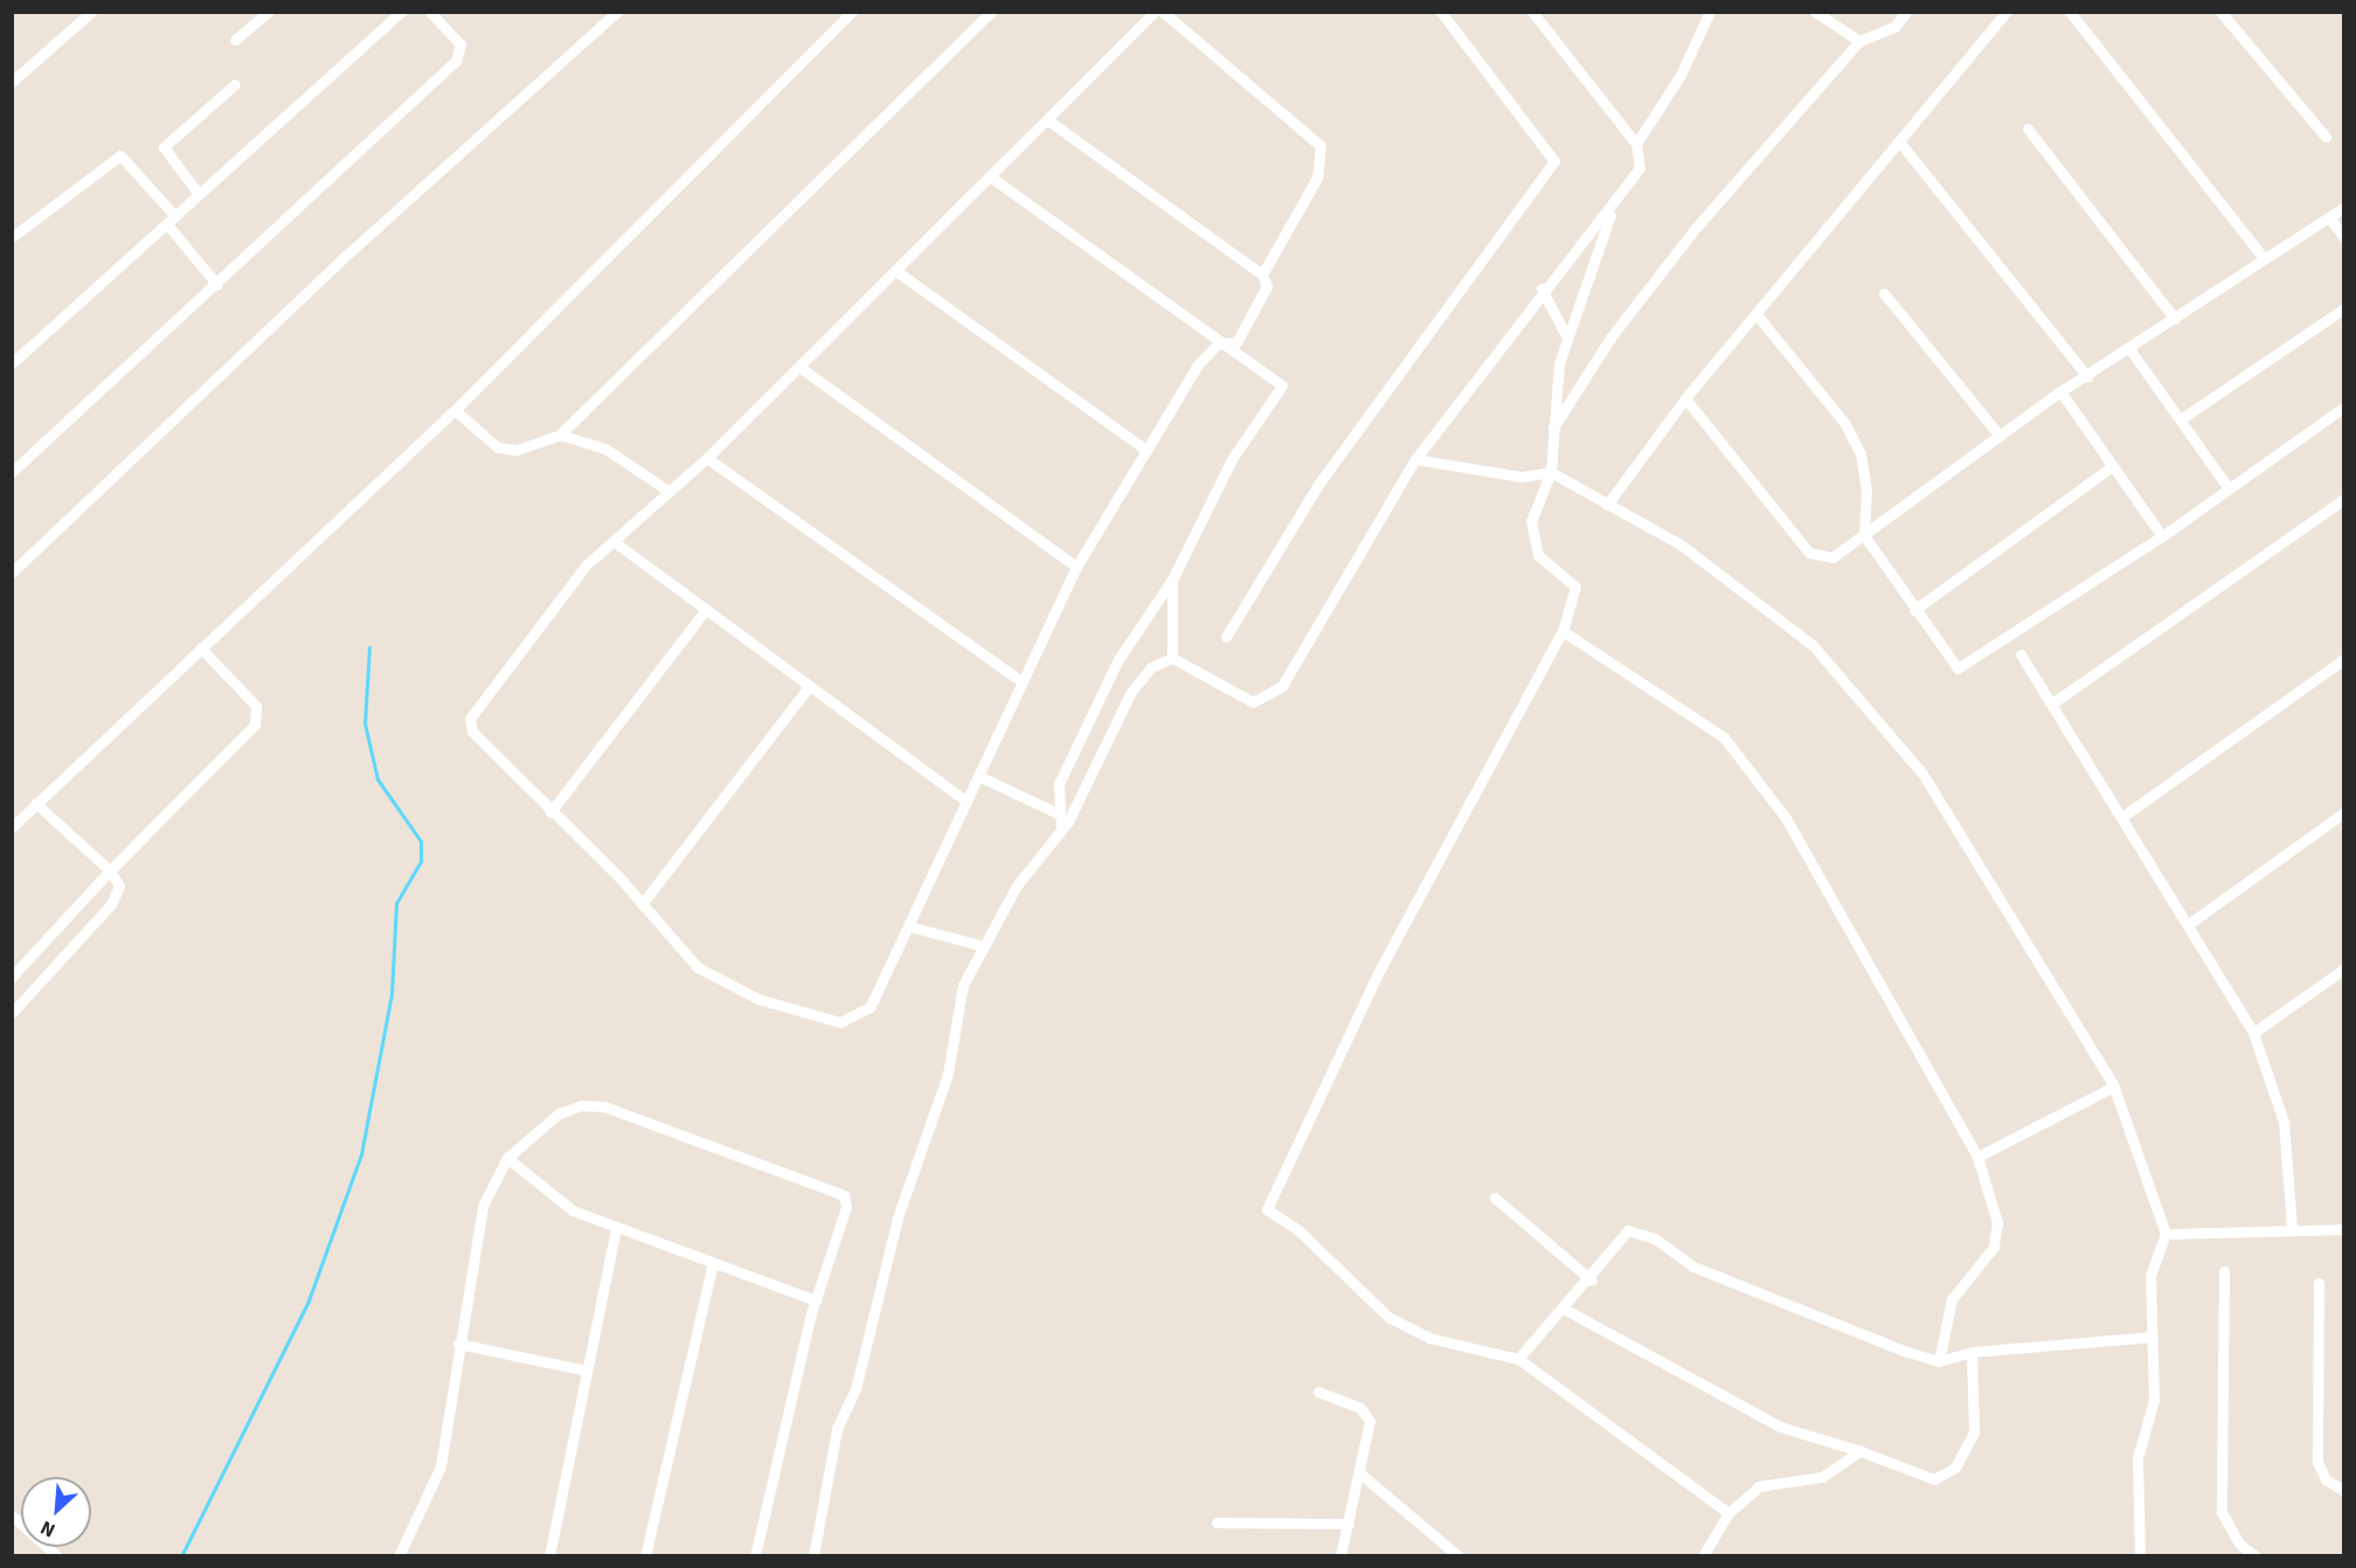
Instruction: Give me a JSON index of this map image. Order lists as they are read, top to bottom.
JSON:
{
  "north": "bottom left"
}
